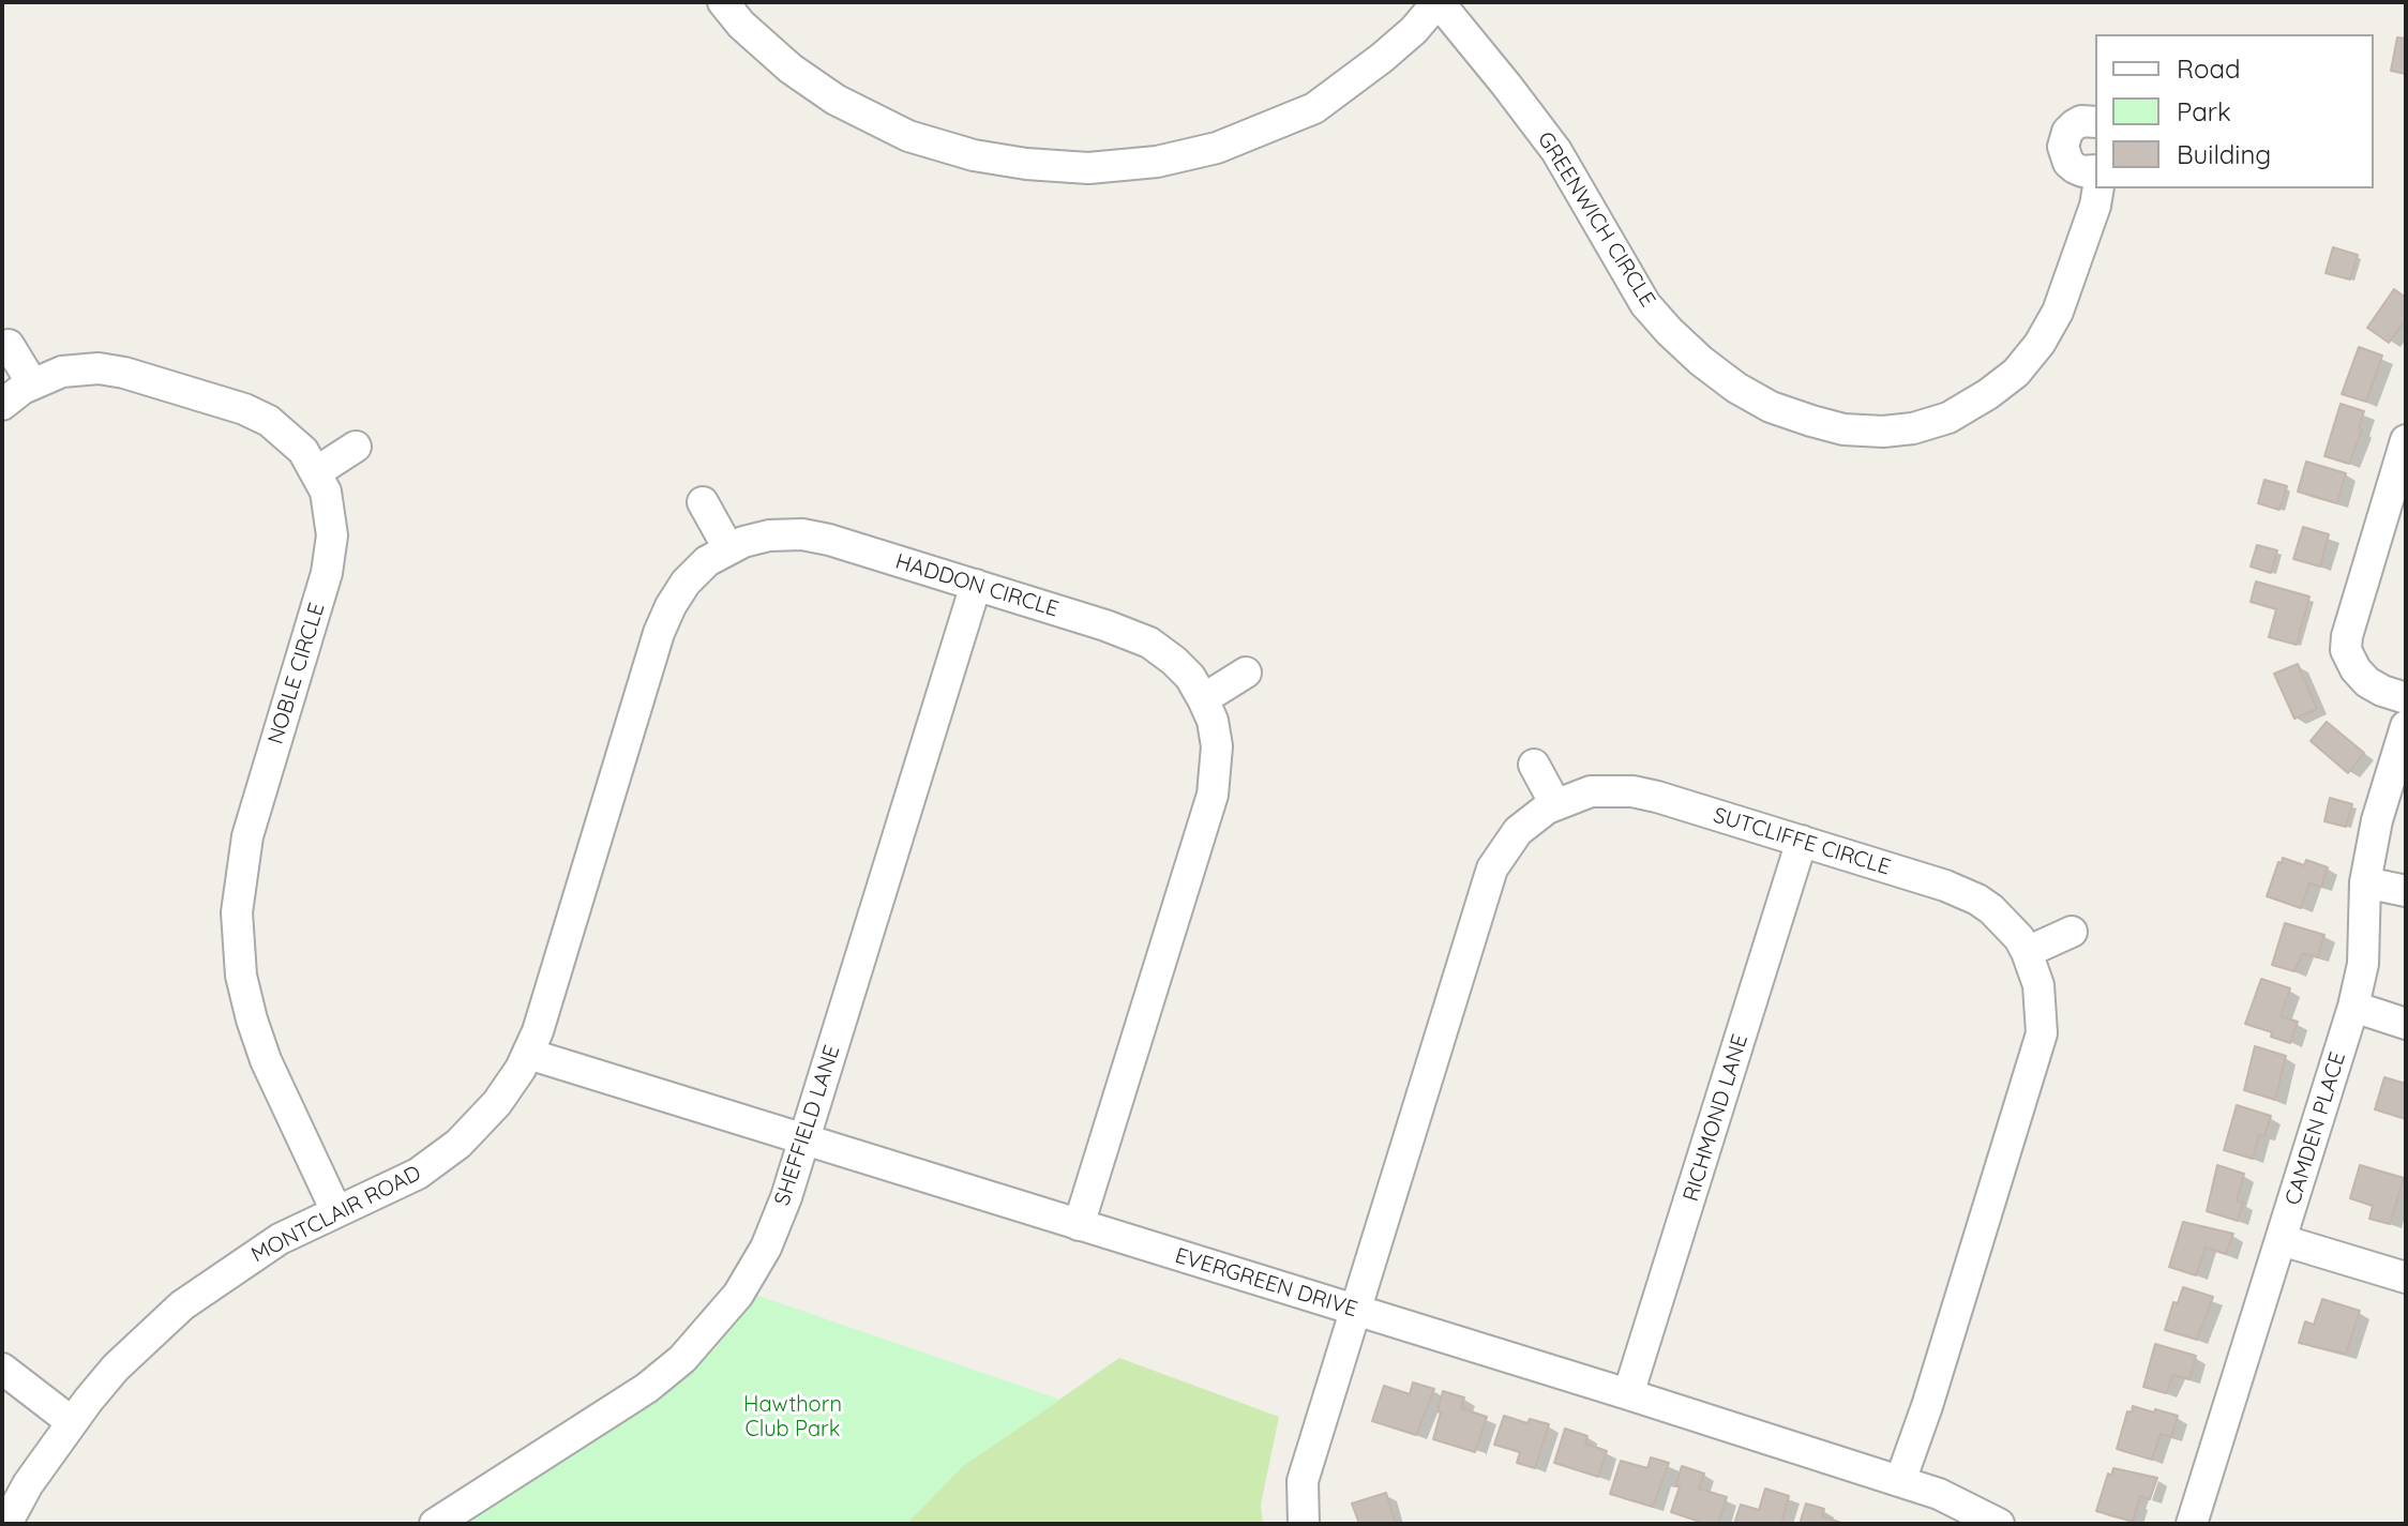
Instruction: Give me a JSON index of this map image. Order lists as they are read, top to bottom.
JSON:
{
  "streets": {
    "street": [
      "GREENWICH CIRCLE",
      "HADDON CIRCLE",
      "NOBLE CIRCLE",
      "SUTCLIFFE CIRCLE",
      "RICHMOND LANE",
      "SHEFFIELD LANE",
      "CAMDEN PLACE",
      "MONTCLAIR ROAD",
      "EVERGREEN DRIVE"
    ]
  },
  "crossings": [
    ["HADDON CIRCLE", "SHEFFIELD LANE"],
    ["HADDON CIRCLE", "MONTCLAIR ROAD"],
    ["HADDON CIRCLE", "EVERGREEN DRIVE"],
    ["NOBLE CIRCLE", "MONTCLAIR ROAD"],
    ["SUTCLIFFE CIRCLE", "RICHMOND LANE"],
    ["SUTCLIFFE CIRCLE", "EVERGREEN DRIVE"],
    ["RICHMOND LANE", "EVERGREEN DRIVE"],
    ["SHEFFIELD LANE", "EVERGREEN DRIVE"],
    ["MONTCLAIR ROAD", "EVERGREEN DRIVE"]
  ],
  "parks": ["Hawthorn Club Park"],
  "legend": ["Road", "Park", "Building"]
}
